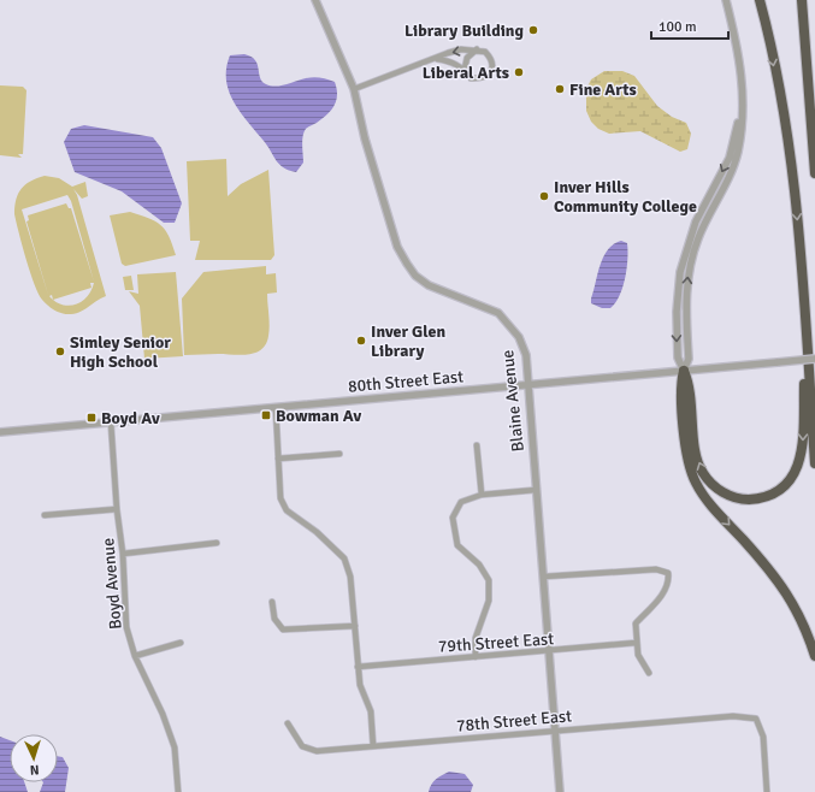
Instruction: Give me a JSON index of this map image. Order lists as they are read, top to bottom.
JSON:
{
  "streets": {
    "street": [
      "80th Street East",
      "Blaine Avenue",
      "Boyd Avenue",
      "79th Street East",
      "78th Street East"
    ]
  },
  "crossings": [
    ["80th Street East", "Blaine Avenue"],
    ["80th Street East", "Boyd Avenue"],
    ["Blaine Avenue", "79th Street East"],
    ["Blaine Avenue", "78th Street East"]
  ],
  "places": {
    "other": [
      "Library Building",
      "Liberal Arts",
      "Fine Arts",
      "Inver Hills Community College",
      "Inver Glen Library",
      "Simley Senior High School"
    ],
    "transit": ["Bowman Av", "Boyd Av"]
  },
  "scale_bar": "100 m",
  "north": "bottom"
}
